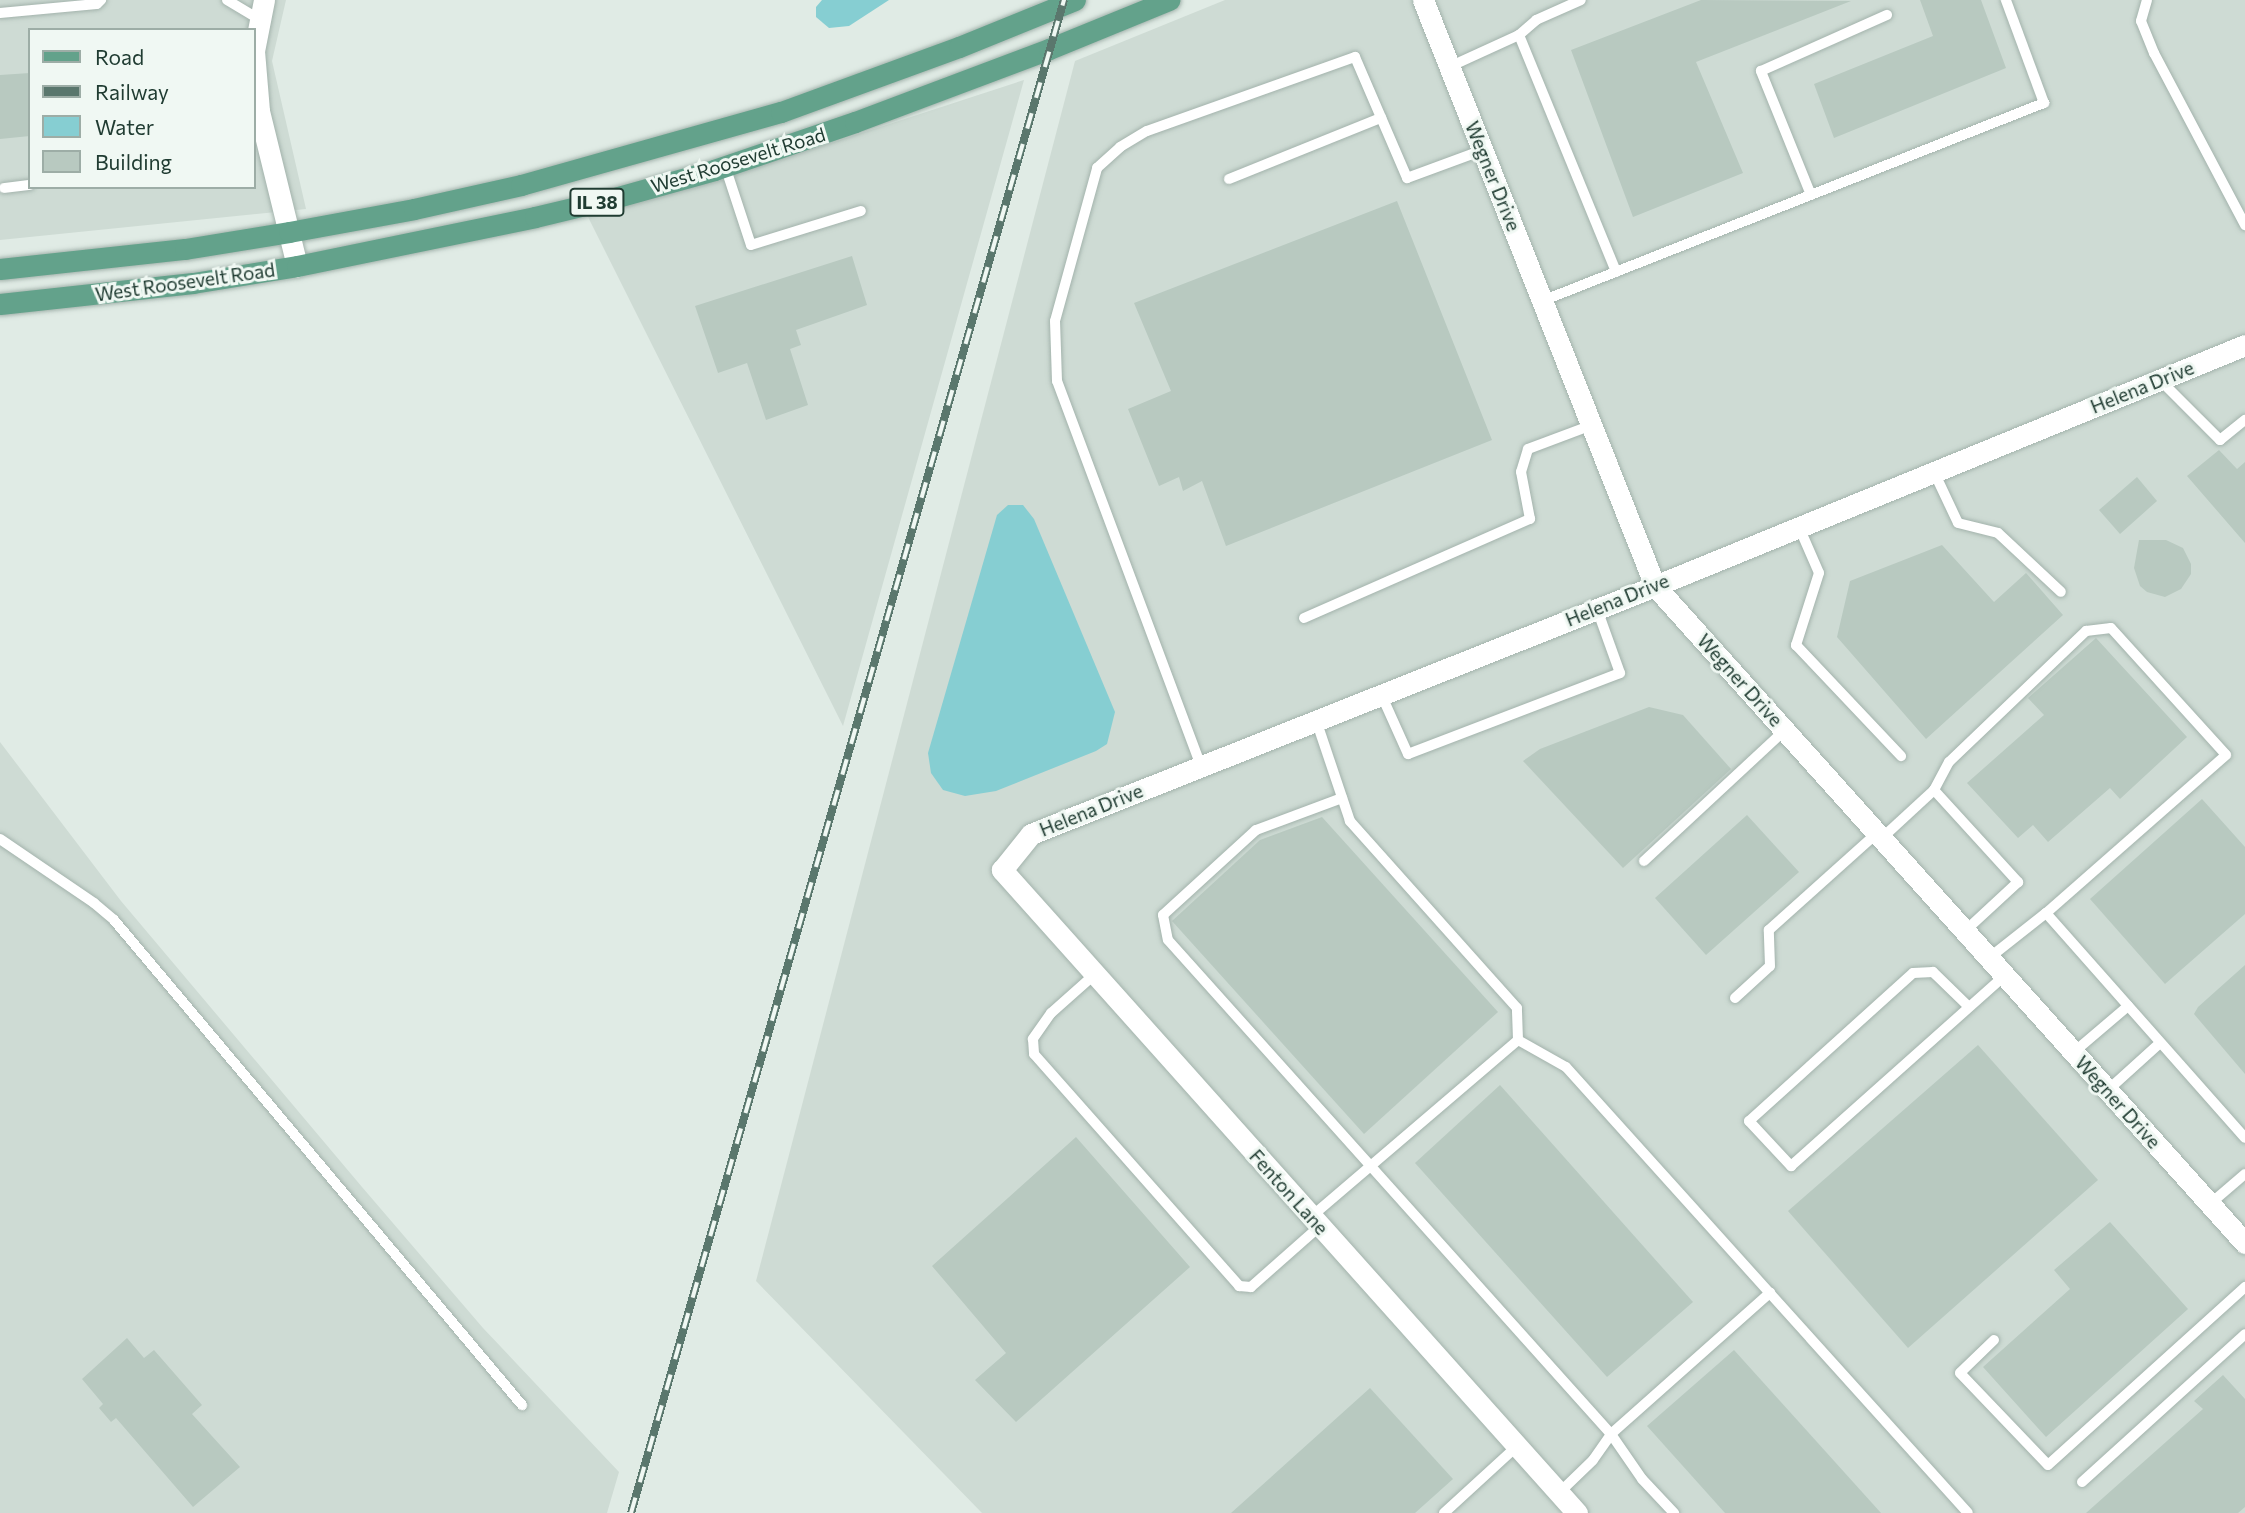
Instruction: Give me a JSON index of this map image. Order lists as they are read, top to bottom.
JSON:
{
  "streets": {
    "main road": ["West Roosevelt Road", "IL 38"],
    "street": ["Wegner Drive", "Helena Drive", "Fenton Lane"]
  },
  "crossings": [
    ["Wegner Drive", "Helena Drive"],
    ["Helena Drive", "Fenton Lane"]
  ],
  "legend": [
    "Road",
    "Railway",
    "Water",
    "Building"
  ]
}
